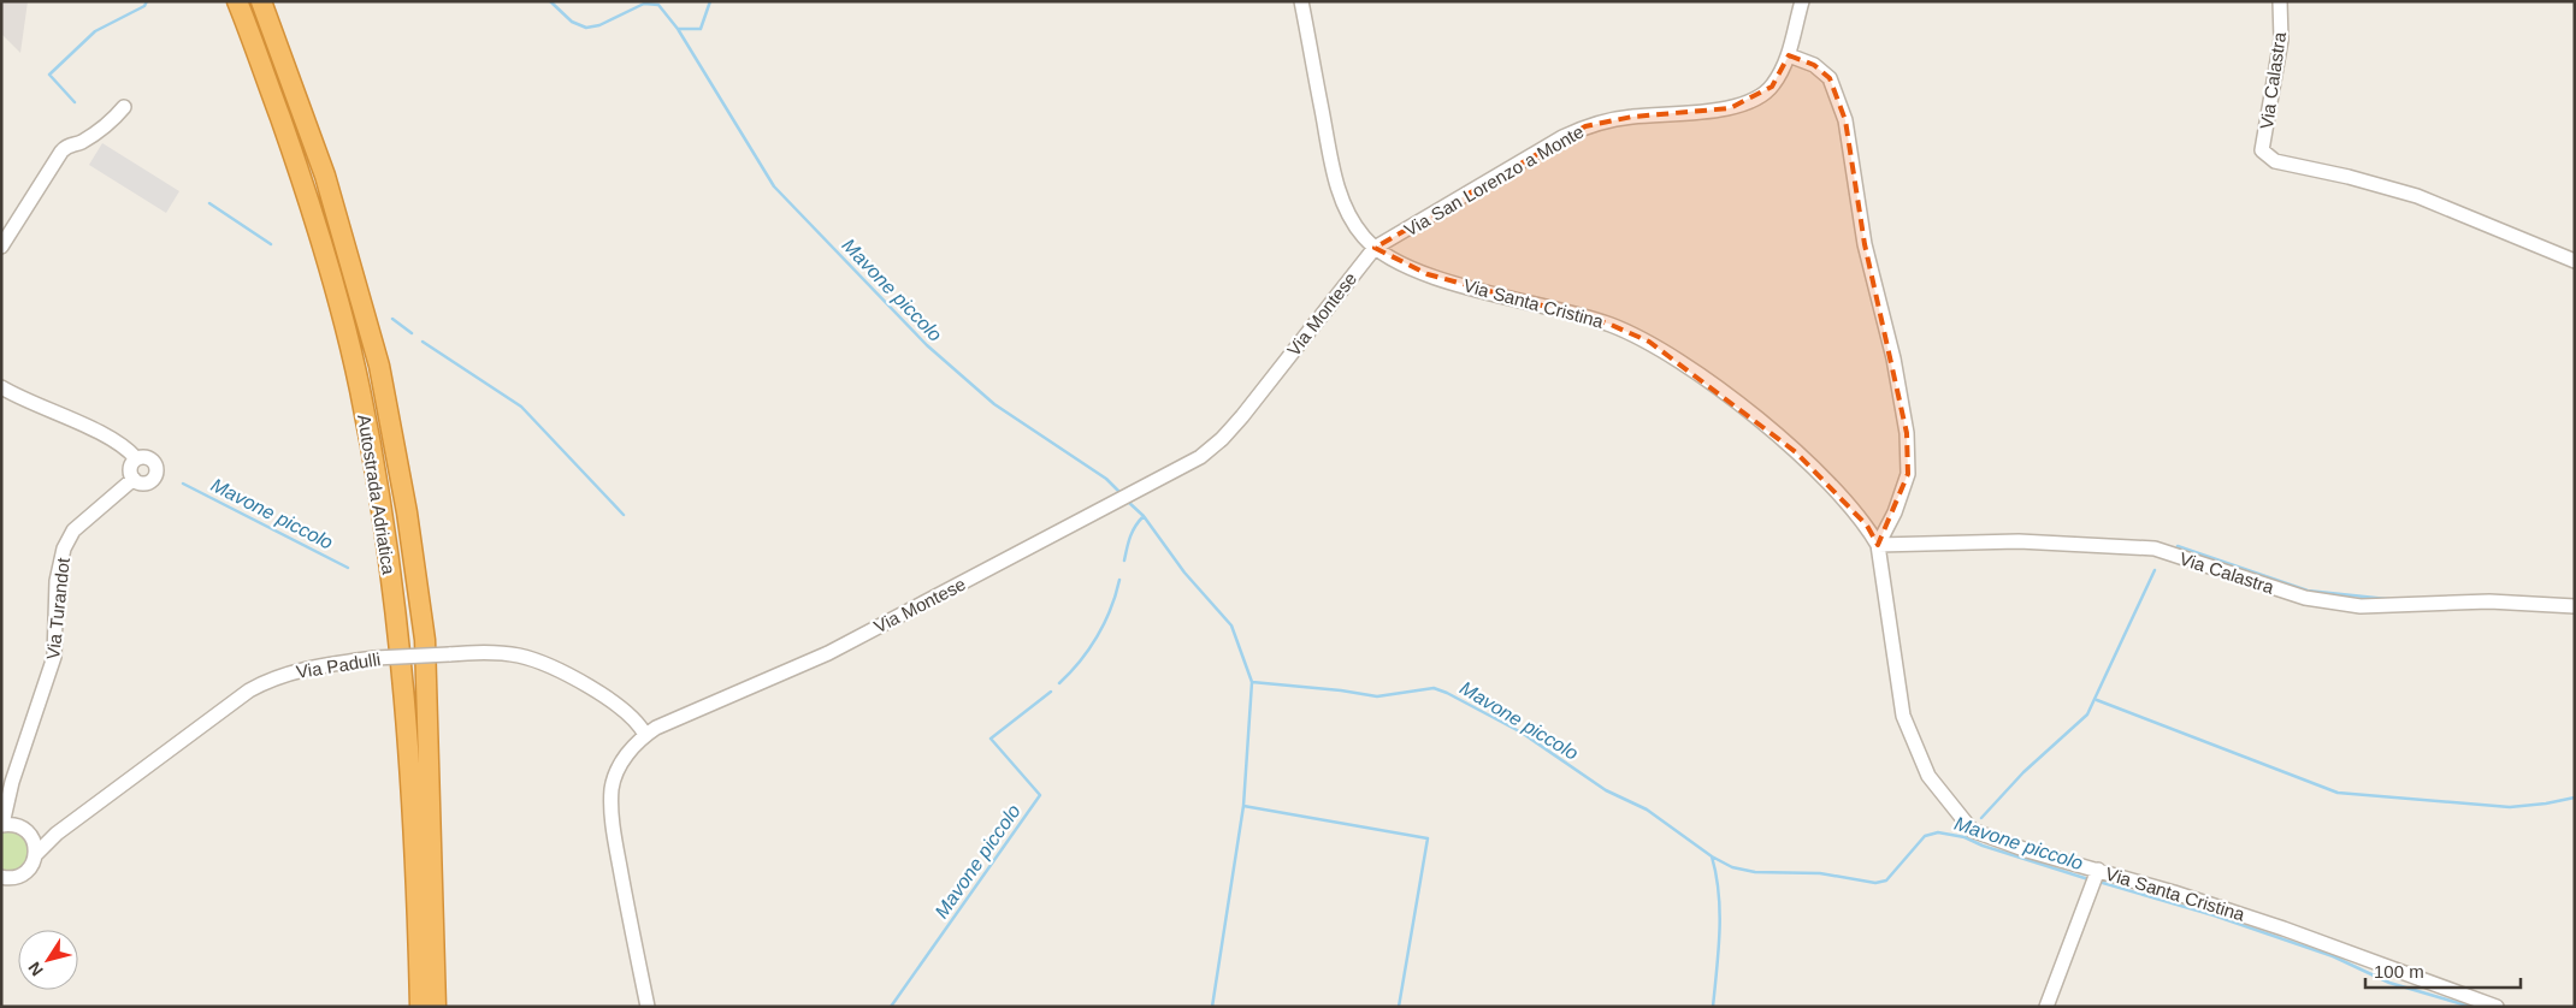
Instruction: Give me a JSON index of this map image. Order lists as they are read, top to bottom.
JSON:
{
  "streets": {
    "highway": ["Autostrada Adriatica"],
    "street": [
      "Via Calastra",
      "Via San Lorenzo a Monte",
      "Via Santa Cristina",
      "Via Montese",
      "Via Turandot",
      "Via Padulli"
    ]
  },
  "crossings": [
    ["Via Calastra", "Via Santa Cristina"],
    ["Via San Lorenzo a Monte", "Via Santa Cristina"],
    ["Via San Lorenzo a Monte", "Via Montese"],
    ["Via Santa Cristina", "Via Montese"],
    ["Via Montese", "Via Padulli"]
  ],
  "water": ["Mavone piccolo"],
  "scale_bar": "100 m",
  "north": "bottom left"
}
